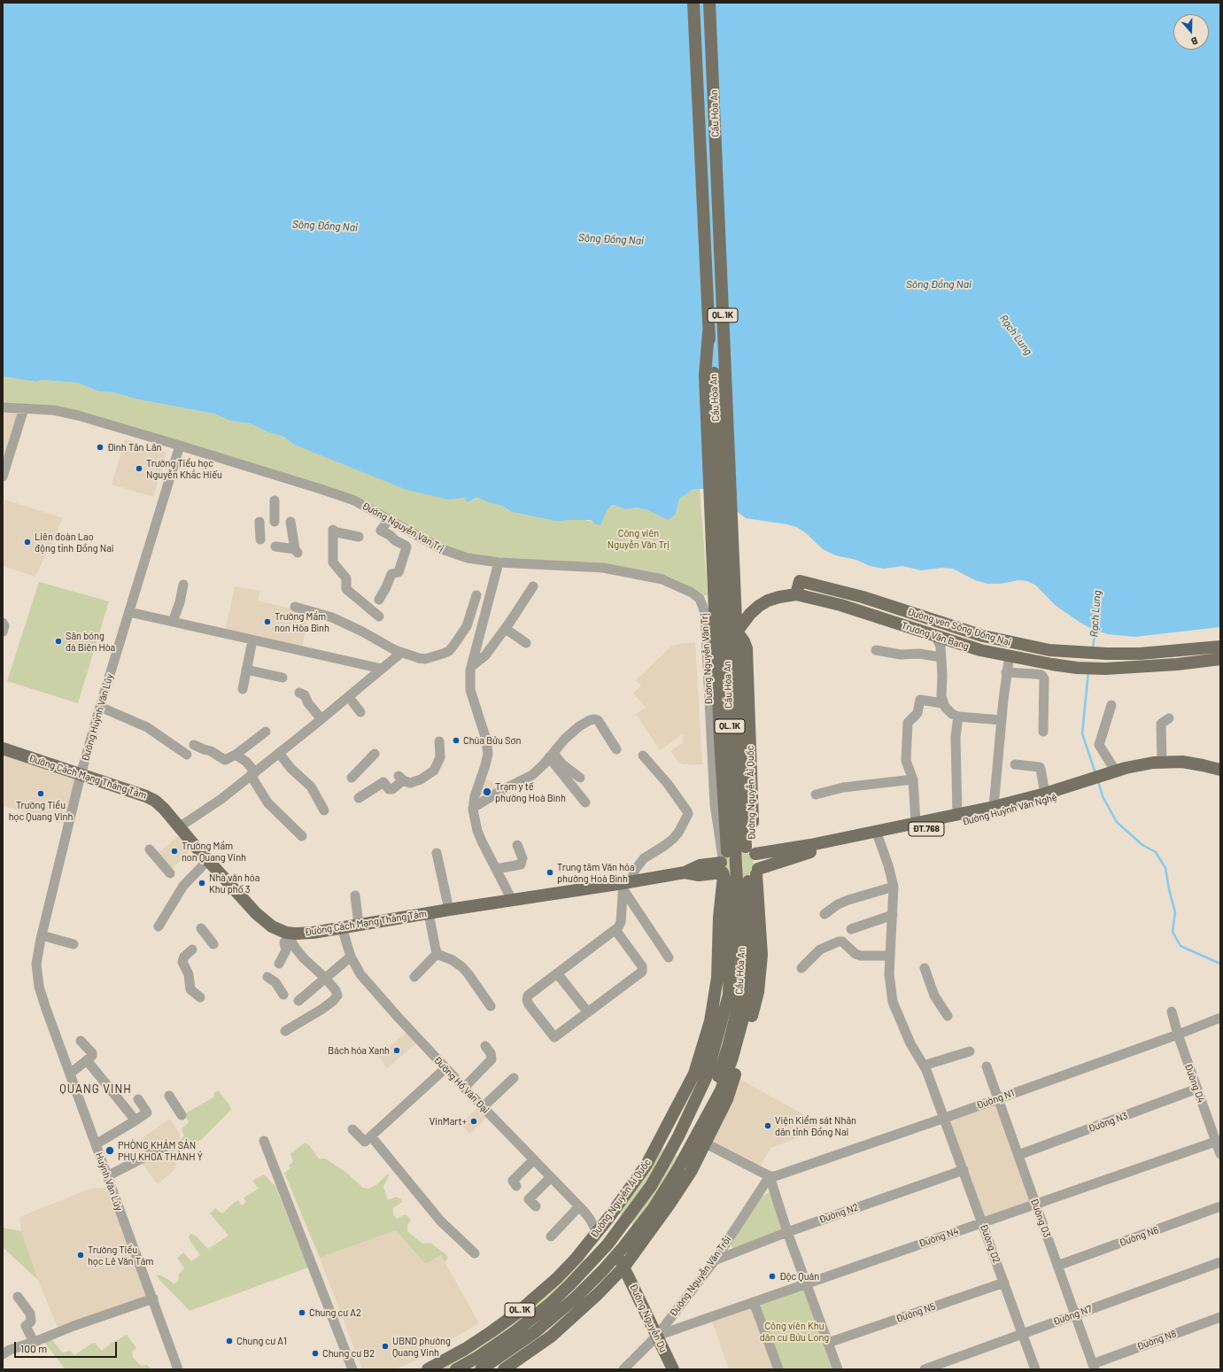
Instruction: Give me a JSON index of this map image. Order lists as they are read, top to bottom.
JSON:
{
  "streets": {
    "main road": [
      "Cầu Hóa An",
      "QL.1K",
      "Đường ven Sông Đồng Nai",
      "Trương Văn Bang",
      "Đường Cách Mạng Tháng Tám",
      "Đường Nguyễn Ái Quốc",
      "Đường Huỳnh Văn Nghệ",
      "ĐT.768",
      "Đường Nguyễn Du"
    ],
    "street": [
      "Đường Nguyễn Văn Trị",
      "Đường Huỳnh Văn Lũy",
      "Đường D4",
      "Đường Hồ Văn Đại",
      "Đường N1",
      "Đường N3",
      "Huỳnh Văn Lũy",
      "Đường N2",
      "Đường D3",
      "Đường N6",
      "Đường N4",
      "Đường D2",
      "Đường Nguyễn Văn Trỗi",
      "Đường N5",
      "Đường N7",
      "Đường N8"
    ]
  },
  "crossings": [
    ["Cầu Hóa An", "QL.1K"],
    ["Cầu Hóa An", "Đường Nguyễn Ái Quốc"],
    ["QL.1K", "Đường Cách Mạng Tháng Tám"],
    ["QL.1K", "Đường Nguyễn Ái Quốc"],
    ["QL.1K", "Đường Huỳnh Văn Nghệ"],
    ["QL.1K", "Đường Nguyễn Du"],
    ["Đường Nguyễn Văn Trị", "Đường Huỳnh Văn Lũy"],
    ["Đường Nguyễn Văn Trị", "Đường Nguyễn Ái Quốc"],
    ["Đường ven Sông Đồng Nai", "Trương Văn Bang"],
    ["Đường Huỳnh Văn Lũy", "Đường Cách Mạng Tháng Tám"],
    ["Đường Huỳnh Văn Lũy", "Huỳnh Văn Lũy"],
    ["Đường Cách Mạng Tháng Tám", "Đường Nguyễn Ái Quốc"],
    ["Đường Cách Mạng Tháng Tám", "Đường Huỳnh Văn Nghệ"],
    ["Đường Cách Mạng Tháng Tám", "Đường Hồ Văn Đại"],
    ["Đường Nguyễn Ái Quốc", "Đường Huỳnh Văn Nghệ"],
    ["Đường Nguyễn Ái Quốc", "Đường Hồ Văn Đại"],
    ["Đường Nguyễn Ái Quốc", "Đường Nguyễn Du"],
    ["Đường Huỳnh Văn Nghệ", "Đường D2"],
    ["Đường D4", "Đường N1"],
    ["Đường D4", "Đường N3"],
    ["Đường D4", "Đường N4"],
    ["Đường Hồ Văn Đại", "Đường Nguyễn Du"],
    ["Đường N1", "Đường D3"],
    ["Đường N1", "Đường D2"],
    ["Đường N1", "Đường Nguyễn Văn Trỗi"],
    ["Đường N3", "Đường D3"],
    ["Đường N2", "Đường D2"],
    ["Đường N2", "Đường Nguyễn Văn Trỗi"],
    ["Đường D3", "Đường N6"],
    ["Đường D3", "Đường N4"],
    ["Đường D3", "Đường N7"],
    ["Đường D3", "Đường N8"],
    ["Đường N4", "Đường D2"],
    ["Đường N4", "Đường Nguyễn Văn Trỗi"],
    ["Đường N4", "Đường Nguyễn Du"],
    ["Đường D2", "Đường N5"],
    ["Đường D2", "Đường N7"],
    ["Đường Nguyễn Văn Trỗi", "Đường Nguyễn Du"]
  ],
  "districts": ["QUANG VINH"],
  "water": ["Sông Đồng Nai", "Rạch Lung"],
  "parks": ["Công viên Nguyễn Văn Trị", "Công viên Khu dân cư Bửu Long"],
  "places": [
    "Đình Tân Lân",
    "Trường Tiểu học Nguyễn Khắc Hiếu",
    "Liên đoàn Lao động tỉnh Đồng Nai",
    "Trường Mầm non Hòa Bình",
    "Sân bóng đá Biên Hòa",
    "Chùa Bửu Sơn",
    "Trạm y tế phường Hoà Bình",
    "Trường Tiểu học Quang Vinh",
    "Trường Mầm non Quang Vinh",
    "Trung tâm Văn hóa phường Hoà Bình",
    "Nhà văn hóa Khu phố 3",
    "Bách hóa Xanh",
    "VinMart+",
    "Viện Kiểm sát Nhân dân tỉnh Đồng Nai",
    "PHÒNG KHÁM SẢN PHỤ KHOA THÀNH Ý",
    "Trường Tiểu học Lê Văn Tám",
    "Độc Quán",
    "Chung cư A2",
    "Chung cư A1",
    "UBND phường Quang Vinh",
    "Chung cư B2"
  ],
  "scale_bar": "100 m",
  "north": "bottom"
}
